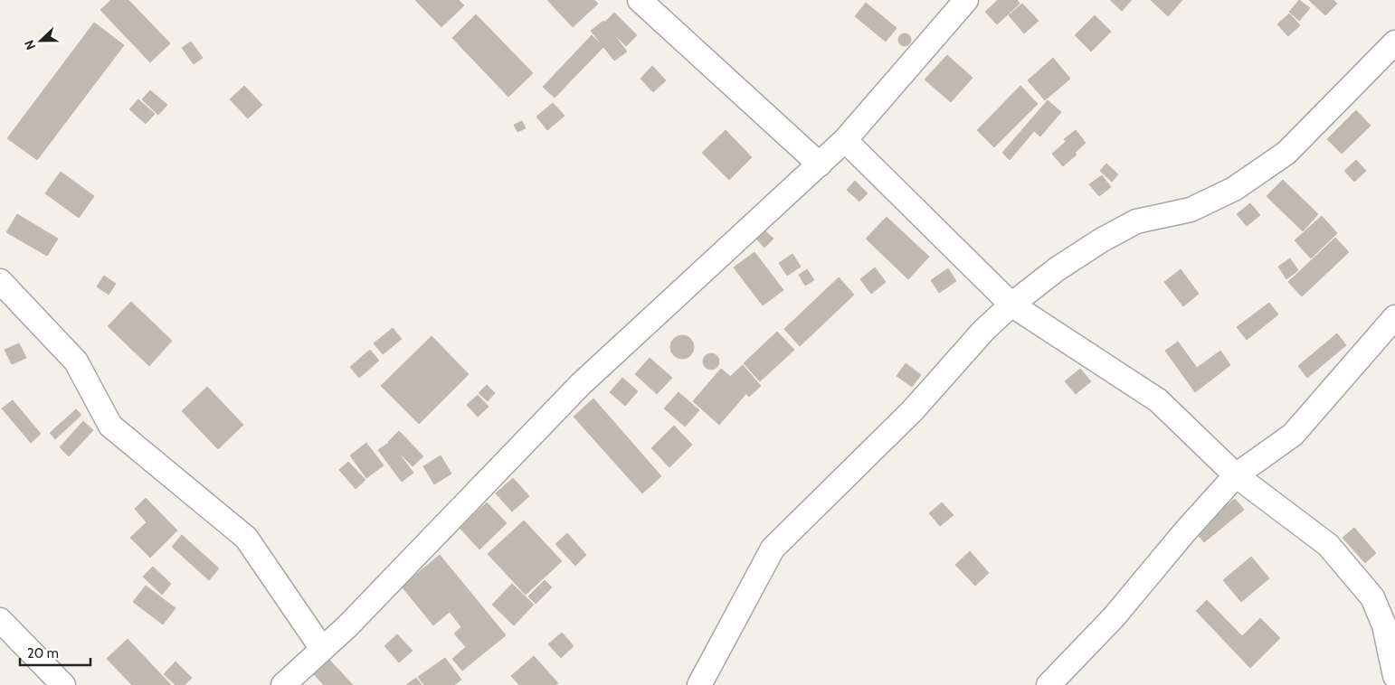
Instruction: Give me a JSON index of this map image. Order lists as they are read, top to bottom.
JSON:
{
  "scale_bar": "20 m",
  "north": "left"
}
